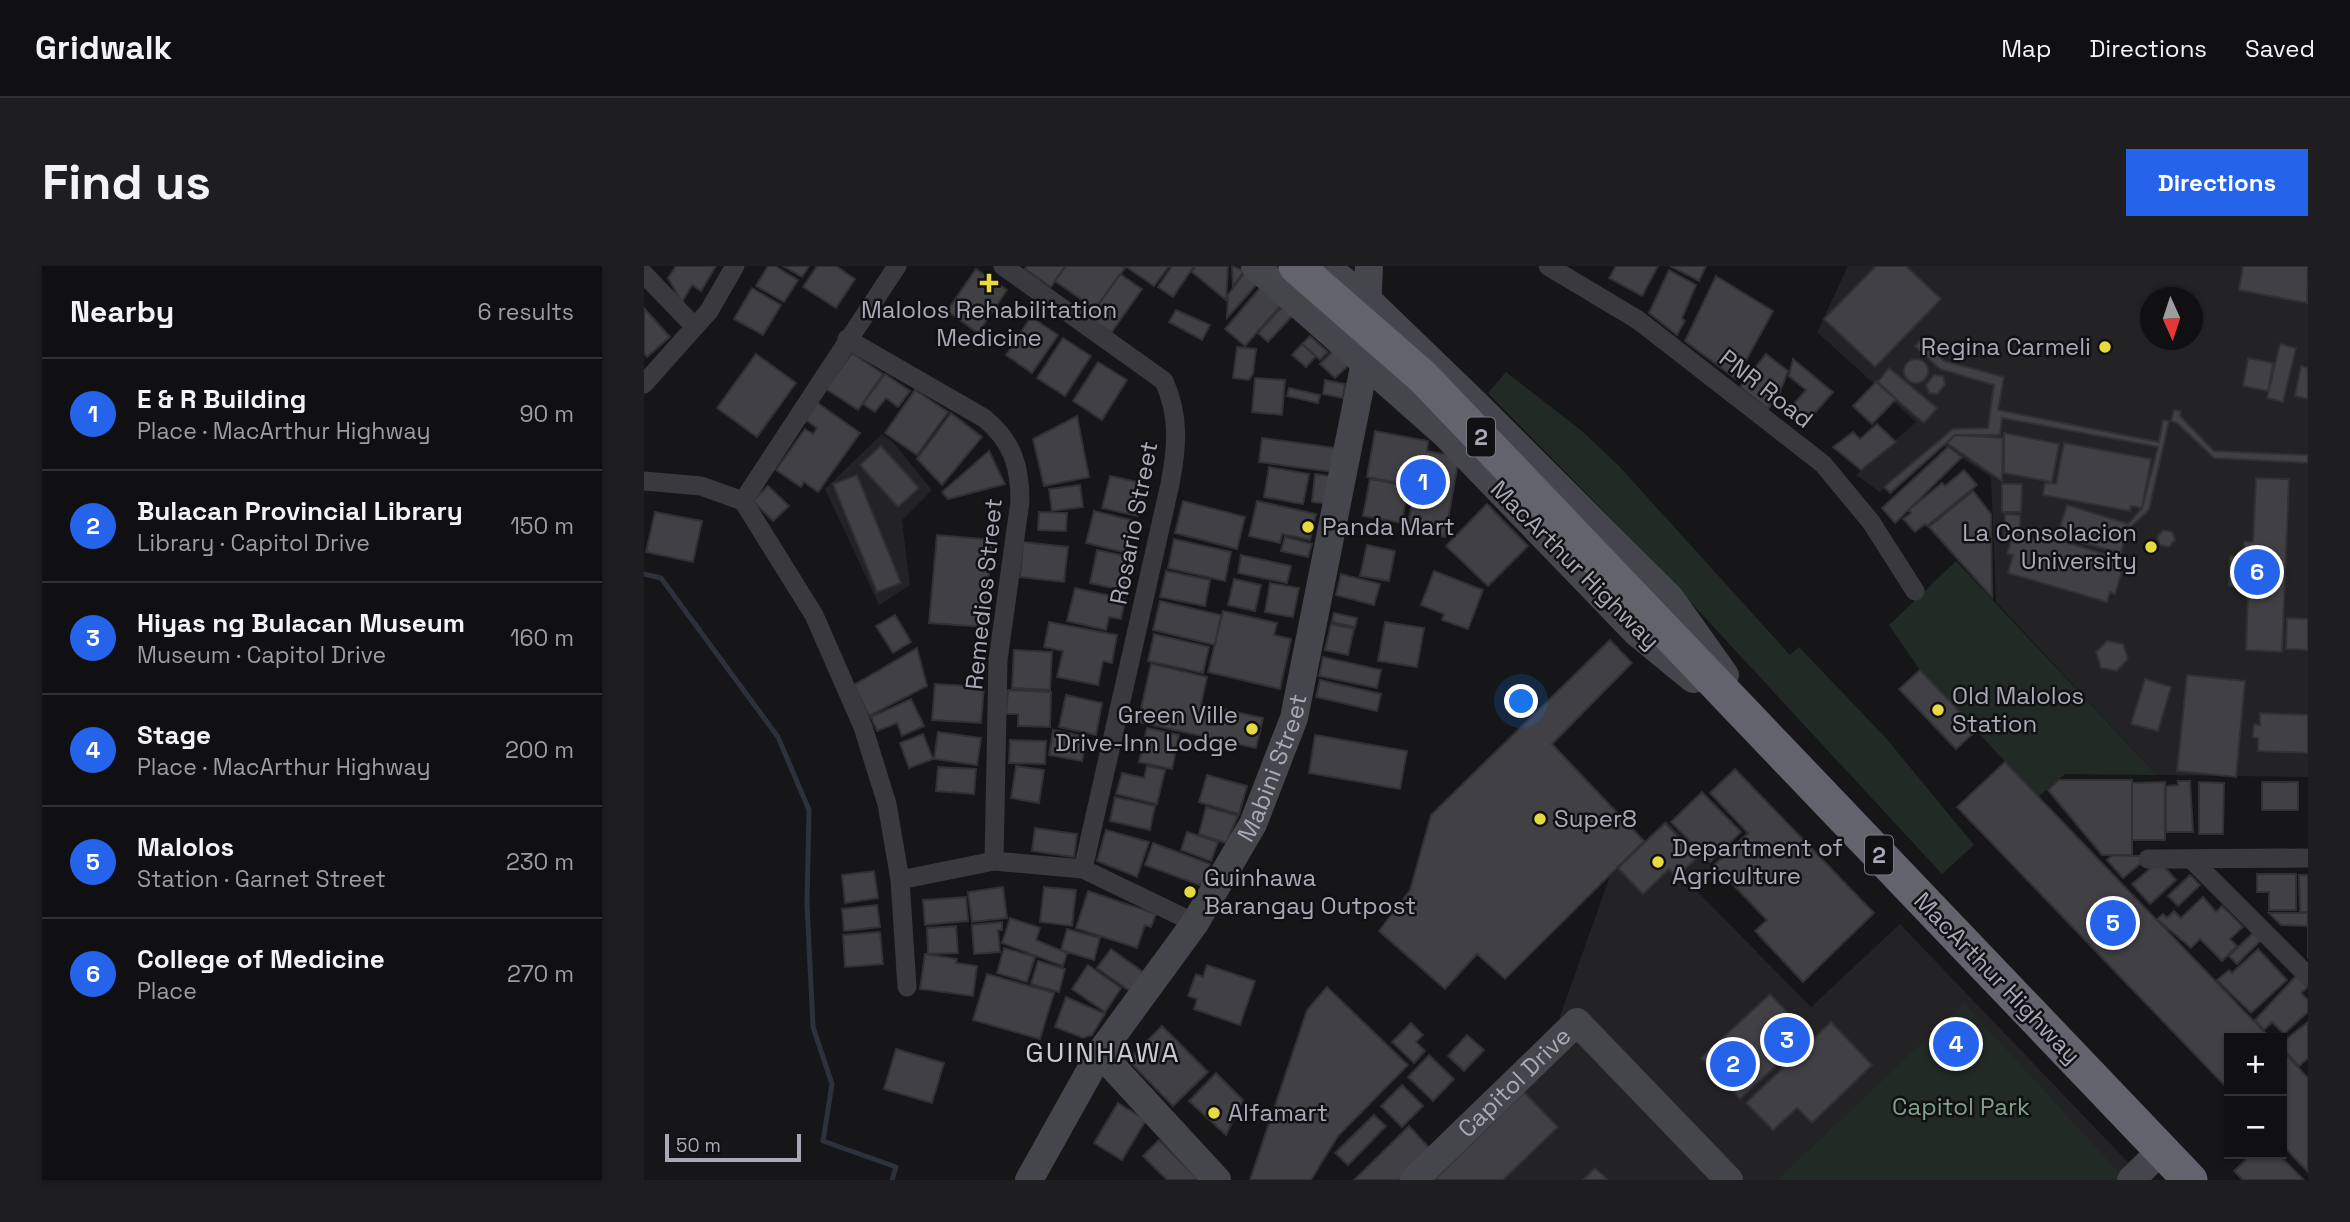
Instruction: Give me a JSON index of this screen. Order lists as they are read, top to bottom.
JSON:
{
  "streets": {
    "highway": ["2", "MacArthur Highway"],
    "main road": ["Mabini Street", "Capitol Drive"],
    "street": ["PNR Road", "Rosario Street", "Remedios Street"]
  },
  "crossings": [
    ["MacArthur Highway", "Mabini Street"]
  ],
  "districts": ["GUINHAWA"],
  "parks": ["Capitol Park"],
  "places": {
    "health": ["Malolos Rehabilitation Medicine"],
    "other": [
      "Regina Carmeli",
      "Panda Mart",
      "La Consolacion University",
      "Old Malolos Station",
      "Green Ville Drive-Inn Lodge",
      "Super8",
      "Department of Agriculture",
      "Guinhawa Barangay Outpost",
      "Alfamart"
    ]
  },
  "scale_bar": "50 m",
  "north": "bottom",
  "page": {
    "header": "Gridwalk",
    "nav": ["Map", "Directions", "Saved"],
    "buttons": "Directions",
    "title": "Find us",
    "heading": ["Nearby", "6 results"],
    "list": [
      {
        "mark": "1",
        "name": "E & R Building",
        "note": "Place · MacArthur Highway",
        "value": "90 m"
      },
      {
        "mark": "2",
        "name": "Bulacan Provincial Library",
        "note": "Library · Capitol Drive",
        "value": "150 m"
      },
      {
        "mark": "3",
        "name": "Hiyas ng Bulacan Museum",
        "note": "Museum · Capitol Drive",
        "value": "160 m"
      },
      {
        "mark": "4",
        "name": "Stage",
        "note": "Place · MacArthur Highway",
        "value": "200 m"
      },
      {
        "mark": "5",
        "name": "Malolos",
        "note": "Station · Garnet Street",
        "value": "230 m"
      },
      {
        "mark": "6",
        "name": "College of Medicine",
        "note": "Place",
        "value": "270 m"
      }
    ],
    "pins": [
      "1",
      "6",
      "5",
      "3",
      "4",
      "2"
    ],
    "map_buttons": ["+", "−"],
    "scale": "50 m"
  }
}
